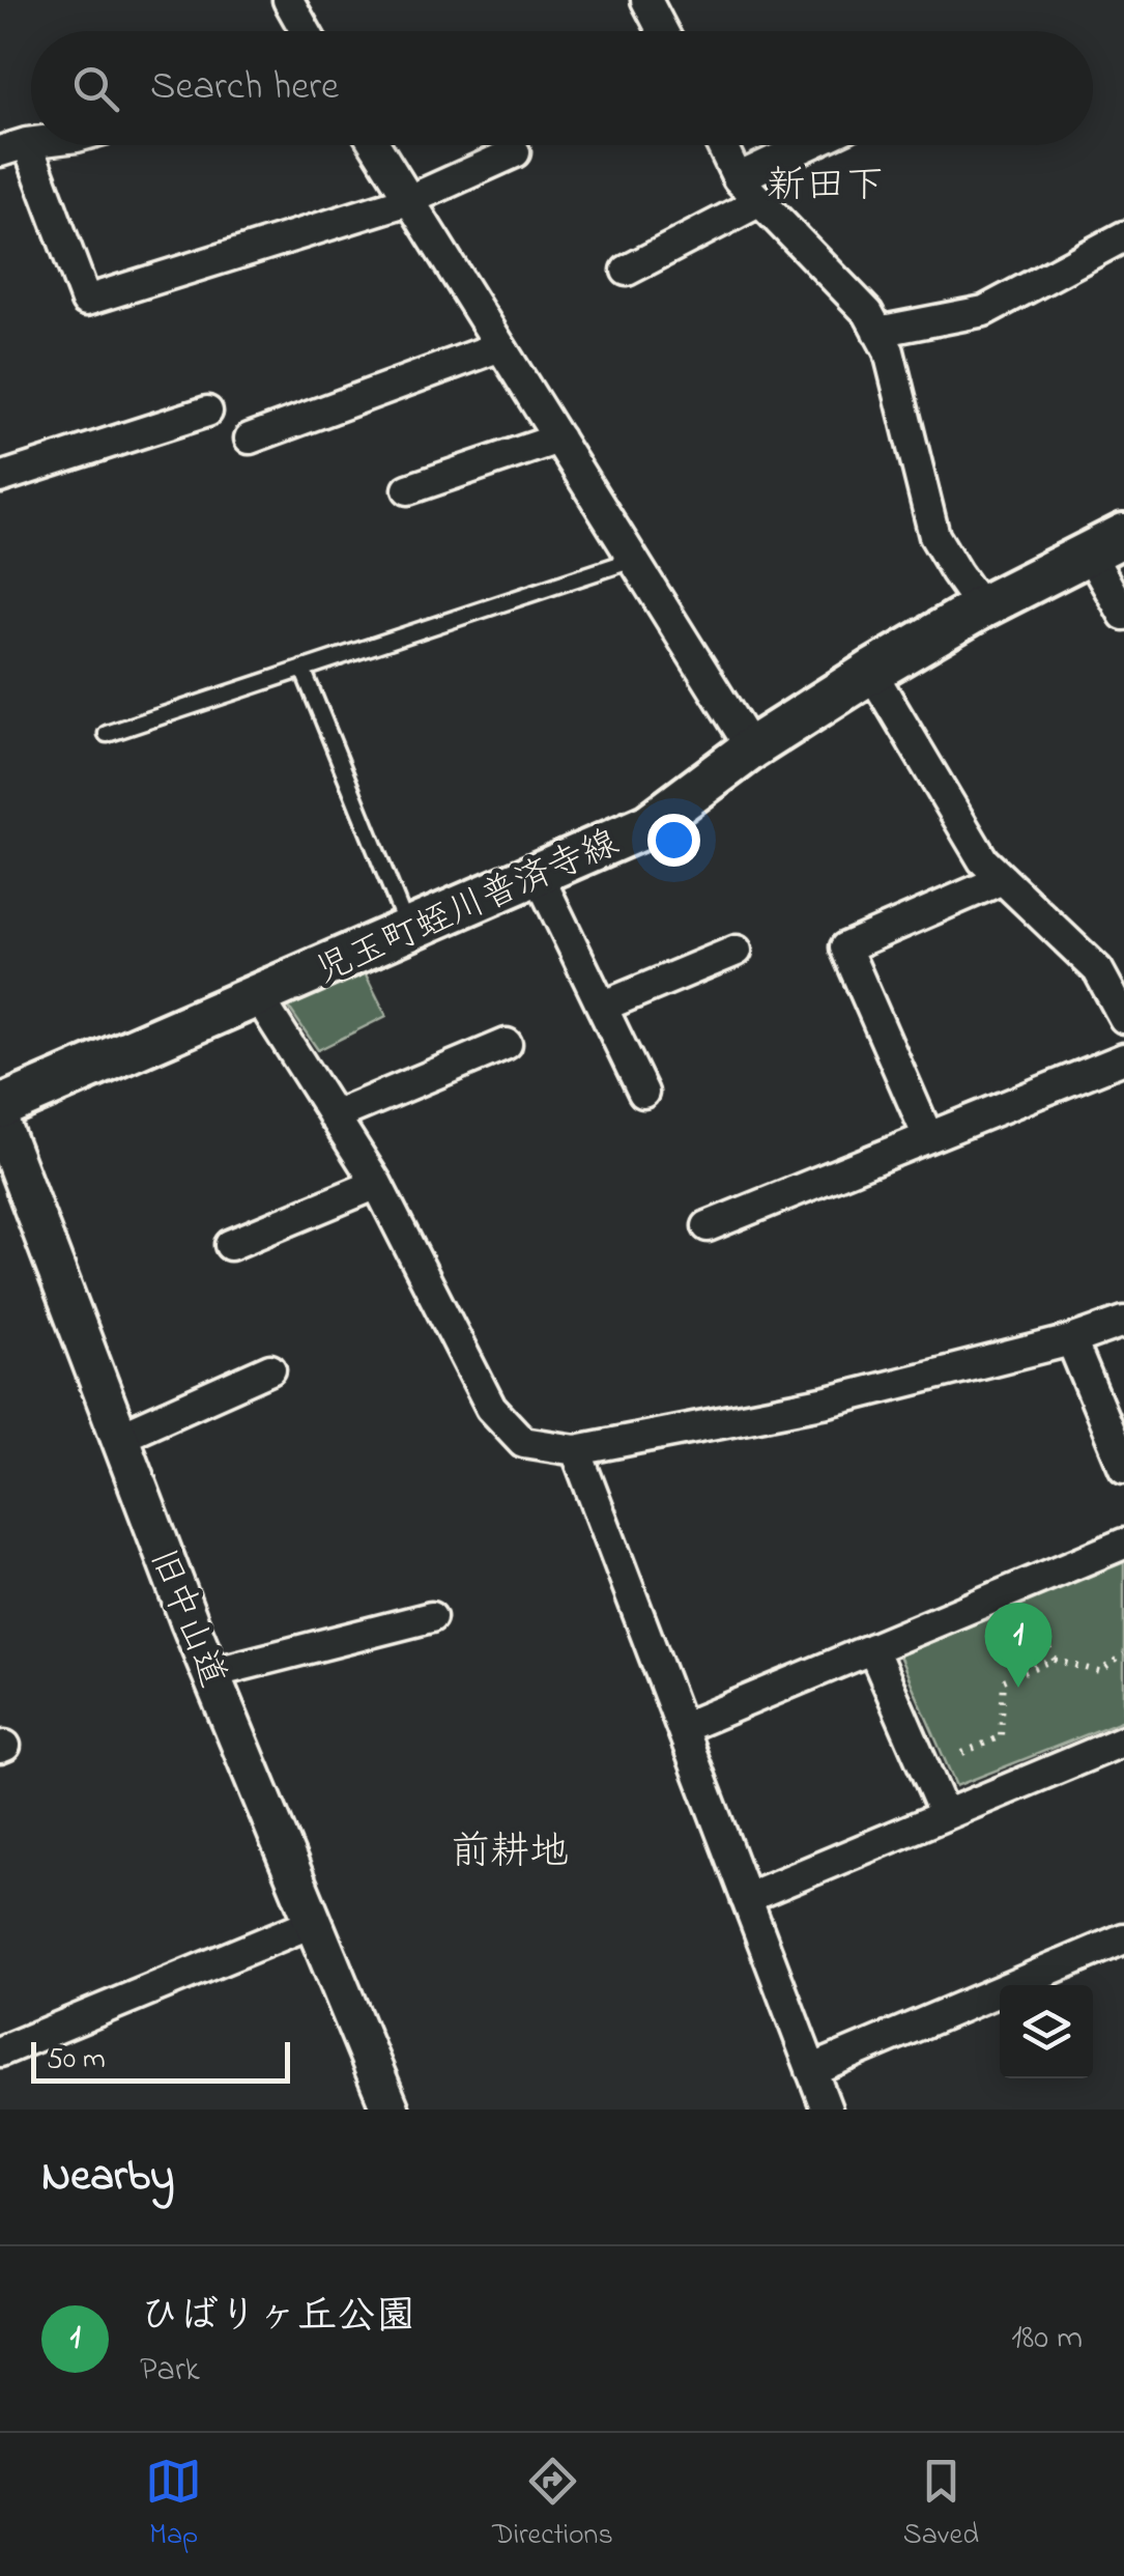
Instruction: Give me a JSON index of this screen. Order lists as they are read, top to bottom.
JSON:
{
  "streets": {
    "main road": ["児玉町蛭川普済寺線"],
    "street": ["旧中山道"]
  },
  "districts": ["新田下", "前耕地"],
  "scale_bar": "50 m",
  "page": {
    "search": "Search here",
    "pins": "1",
    "scale": "50 m",
    "heading": "Nearby",
    "list": [
      {
        "mark": "1",
        "name": "ひばりヶ丘公園",
        "note": "Park",
        "value": "180 m"
      }
    ],
    "nav": ["Map", "Directions", "Saved"]
  }
}
